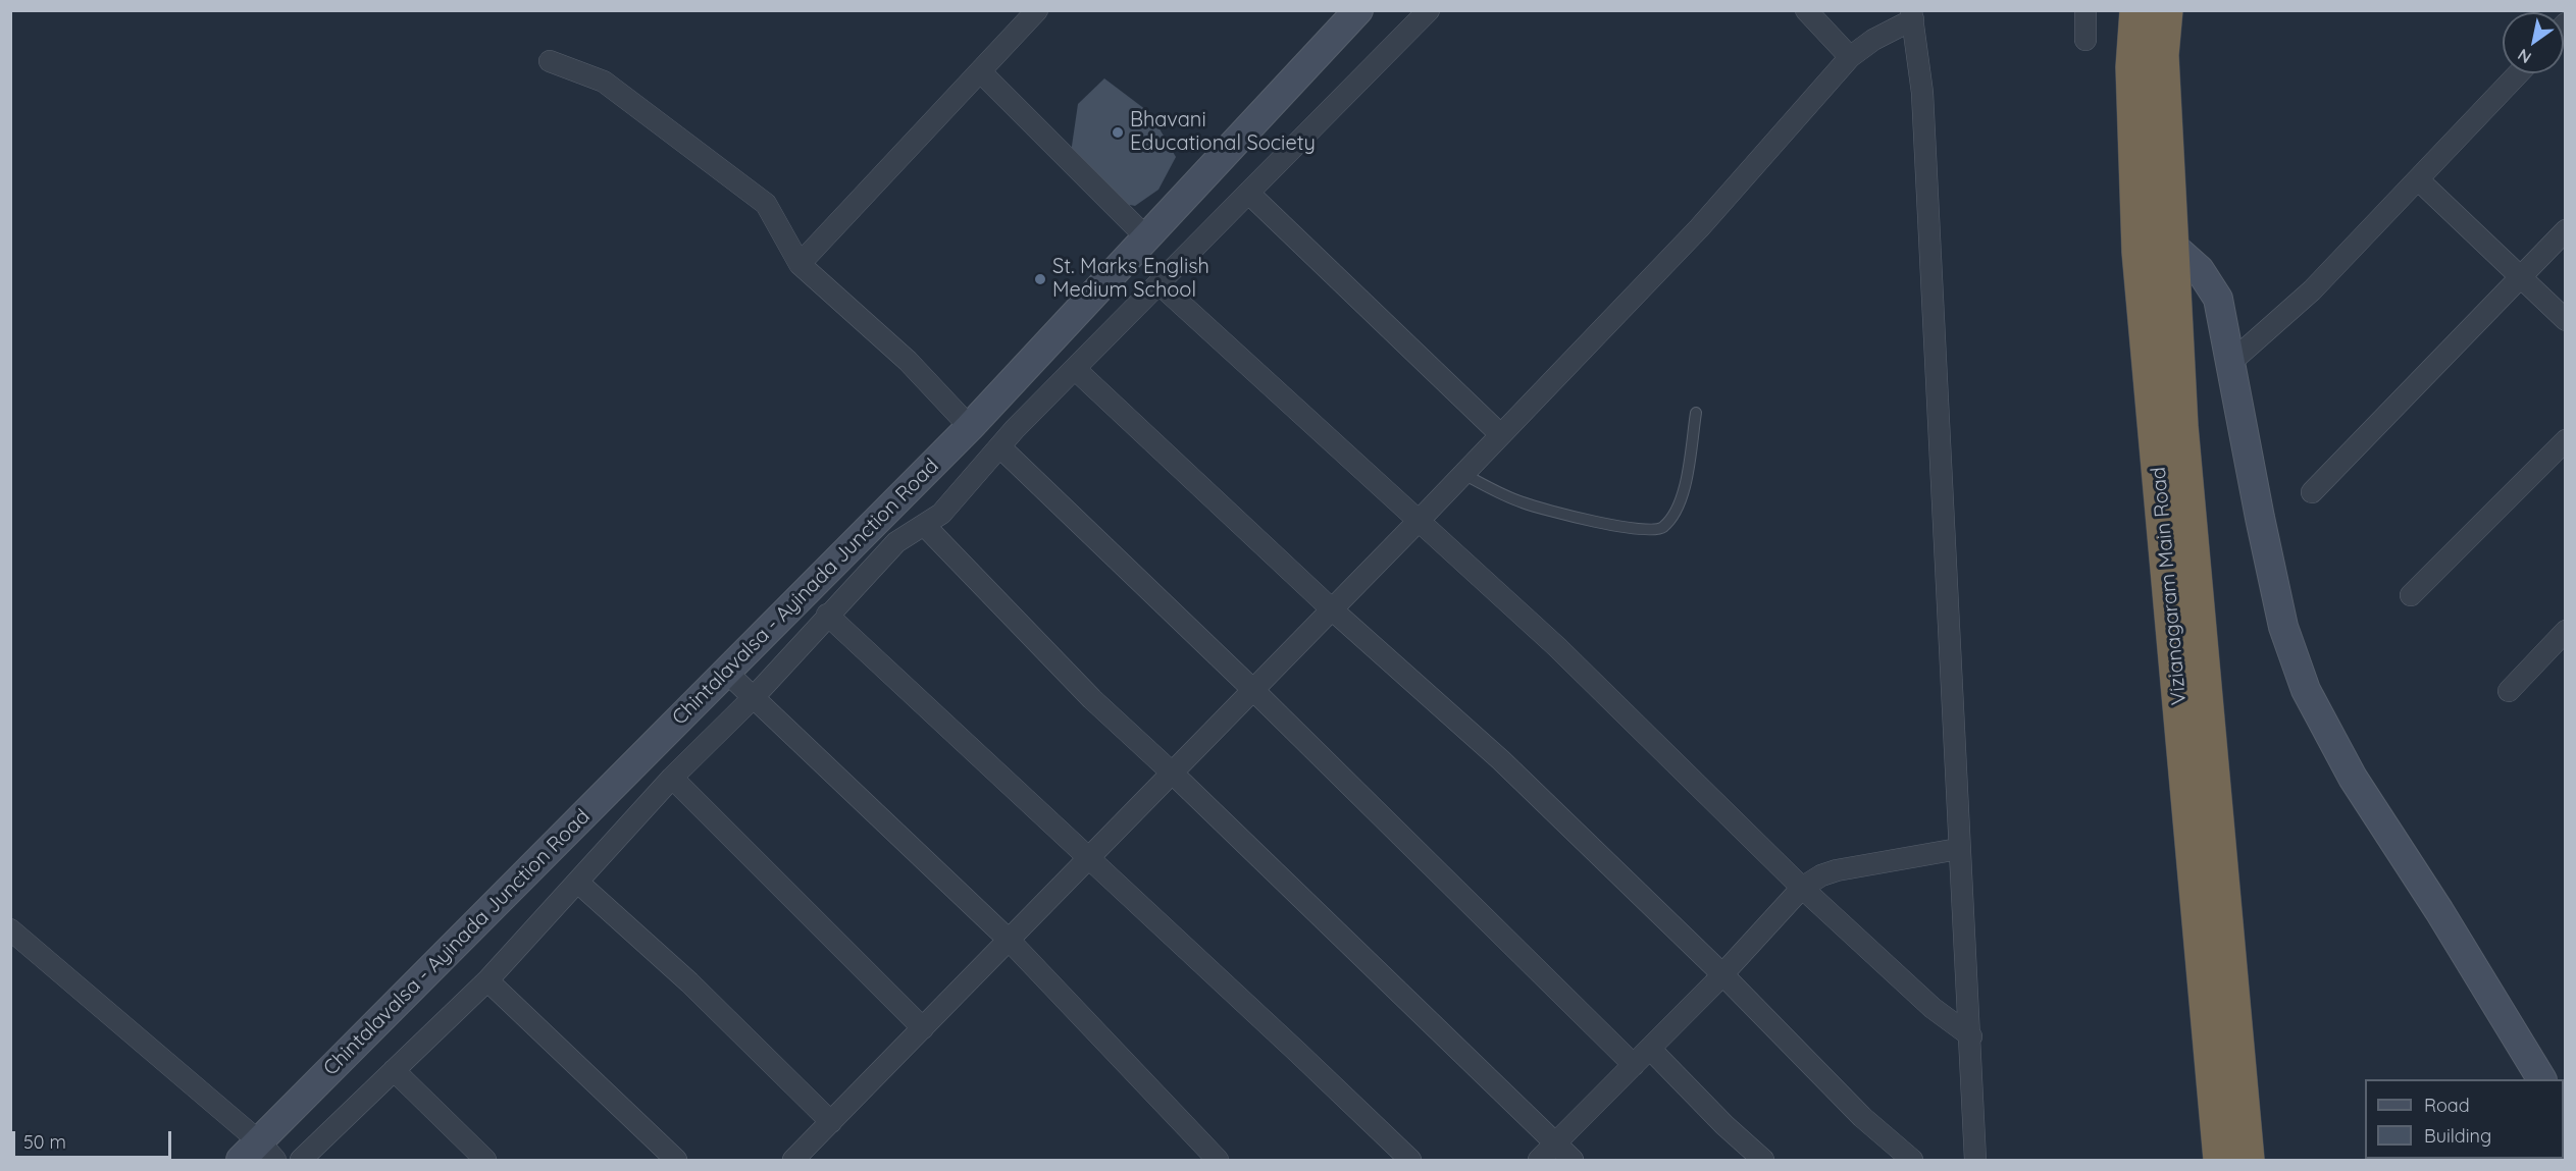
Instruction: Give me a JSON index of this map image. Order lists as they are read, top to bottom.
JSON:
{
  "streets": {
    "highway": ["Vizianagaram Main Road"],
    "main road": ["Chintalavalsa - Ayinada Junction Road"]
  },
  "places": ["Bhavani Educational Society", "St. Marks English Medium School"],
  "legend": ["Road", "Building"],
  "scale_bar": "50 m",
  "north": "bottom left"
}
